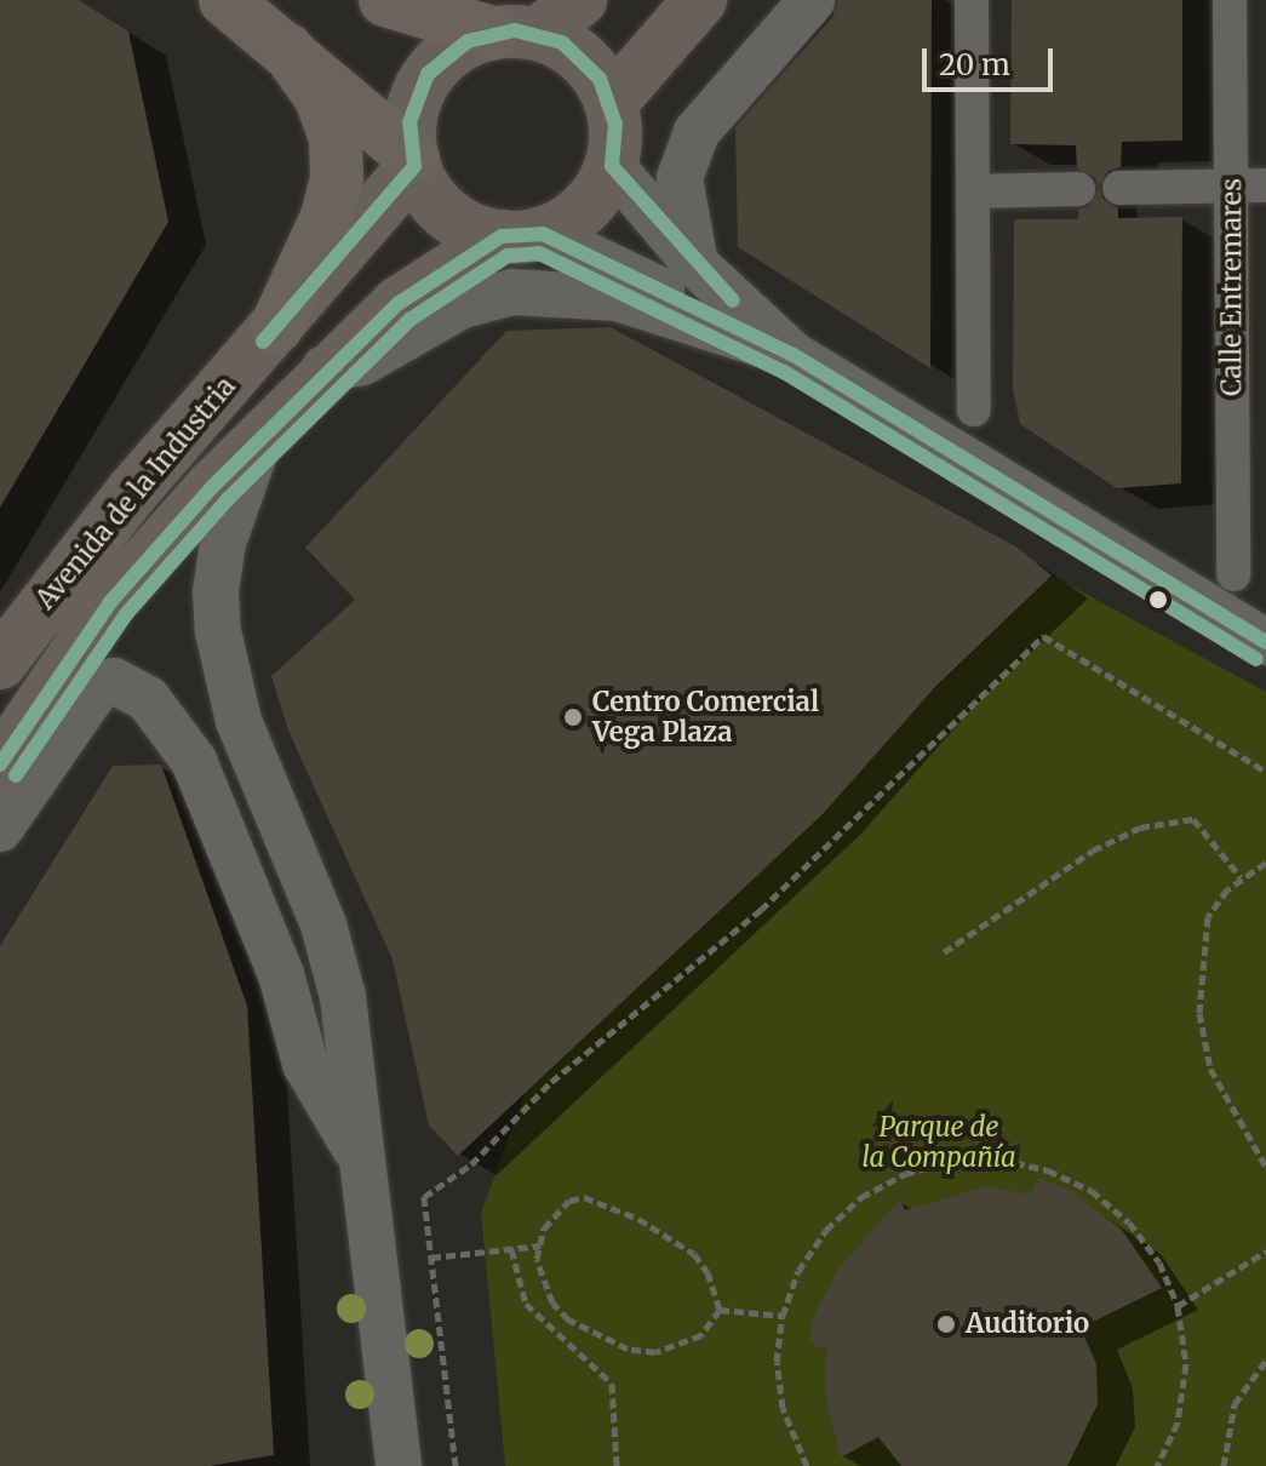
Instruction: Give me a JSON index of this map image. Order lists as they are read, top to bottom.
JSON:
{
  "streets": {
    "main road": ["Avenida de la Industria"],
    "street": ["Calle Entremares"]
  },
  "parks": ["Parque de la Compañía"],
  "places": ["Centro Comercial Vega Plaza", "Auditorio"],
  "scale_bar": "20 m"
}
